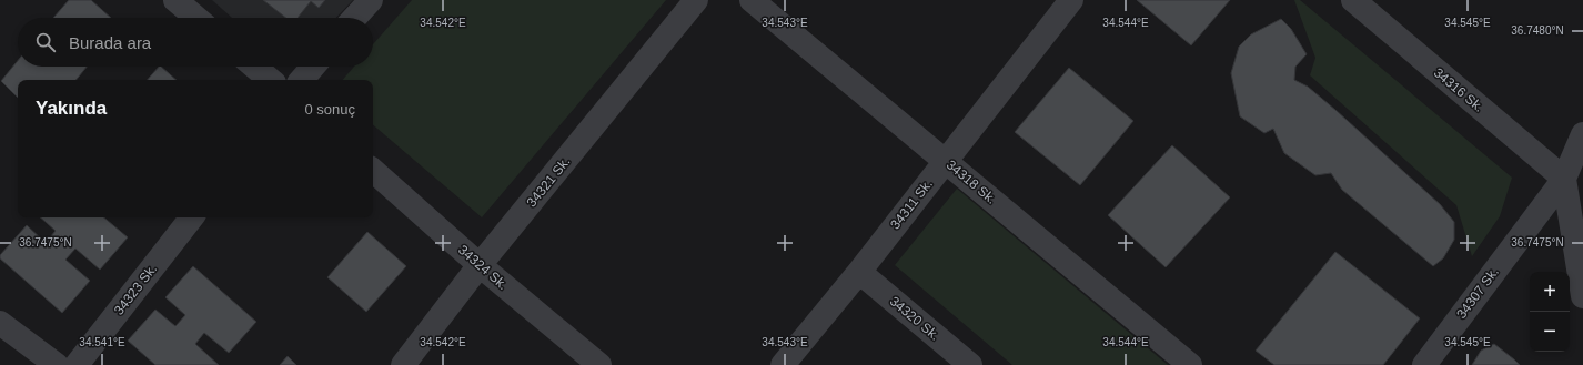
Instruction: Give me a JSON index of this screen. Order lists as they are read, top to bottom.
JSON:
{
  "streets": {
    "street": [
      "34316 Sk.",
      "34321 Sk.",
      "34318 Sk.",
      "34311 Sk.",
      "34324 Sk.",
      "34323 Sk.",
      "34307 Sk.",
      "34320 Sk."
    ]
  },
  "crossings": [
    ["34316 Sk.", "34307 Sk."],
    ["34321 Sk.", "34324 Sk."],
    ["34318 Sk.", "34311 Sk."],
    ["34311 Sk.", "34320 Sk."]
  ],
  "page": {
    "search": "Burada ara",
    "heading": ["Yakında", "0 sonuç"],
    "map_buttons": ["+", "−"]
  },
  "coordinates": [
    "34.542°E",
    "34.543°E",
    "34.544°E",
    "34.545°E",
    "36.7480°N",
    "36.7475°N",
    "34.541°E"
  ]
}
